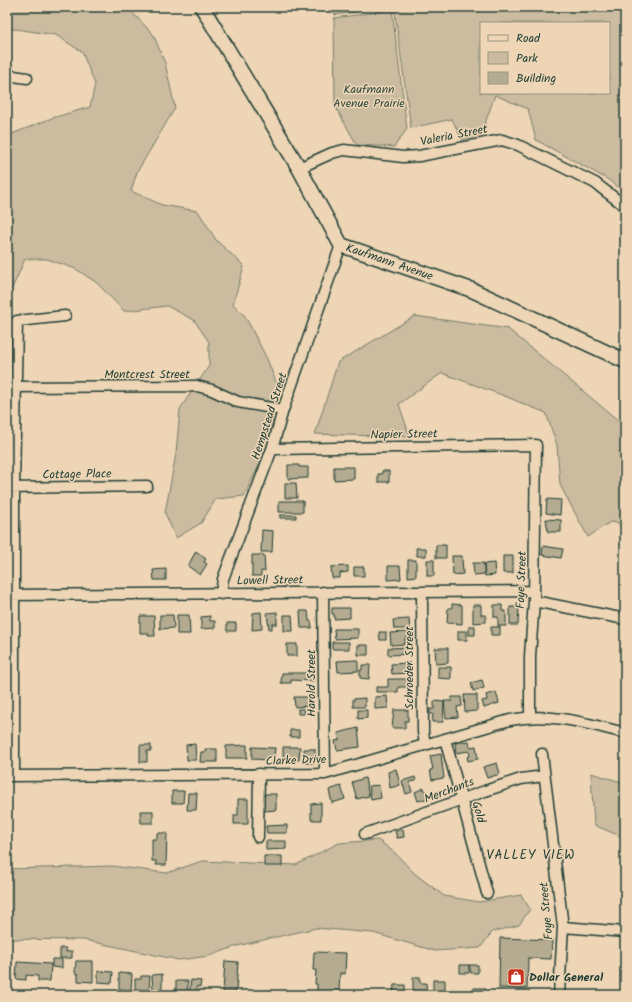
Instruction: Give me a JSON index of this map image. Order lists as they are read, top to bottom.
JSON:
{
  "streets": {
    "main road": ["Kaufmann Avenue"],
    "street": [
      "Valeria Street",
      "Montcrest Street",
      "Hempstead Street",
      "Napier Street",
      "Cottage Place",
      "Lowell Street",
      "Foye Street",
      "Schroeder Street",
      "Harold Street",
      "Clarke Drive",
      "Merchants",
      "Gold"
    ]
  },
  "crossings": [
    ["Valeria Street", "Kaufmann Avenue"],
    ["Kaufmann Avenue", "Hempstead Street"],
    ["Montcrest Street", "Hempstead Street"],
    ["Hempstead Street", "Napier Street"],
    ["Hempstead Street", "Lowell Street"],
    ["Napier Street", "Foye Street"],
    ["Lowell Street", "Foye Street"],
    ["Lowell Street", "Schroeder Street"],
    ["Lowell Street", "Harold Street"],
    ["Foye Street", "Clarke Drive"],
    ["Foye Street", "Merchants"],
    ["Schroeder Street", "Clarke Drive"],
    ["Harold Street", "Clarke Drive"],
    ["Clarke Drive", "Gold"],
    ["Merchants", "Gold"]
  ],
  "districts": ["VALLEY VIEW"],
  "parks": ["Kaufmann Avenue Prairie"],
  "places": {
    "shop": ["Dollar General"]
  },
  "legend": ["Road", "Park", "Building"]
}
